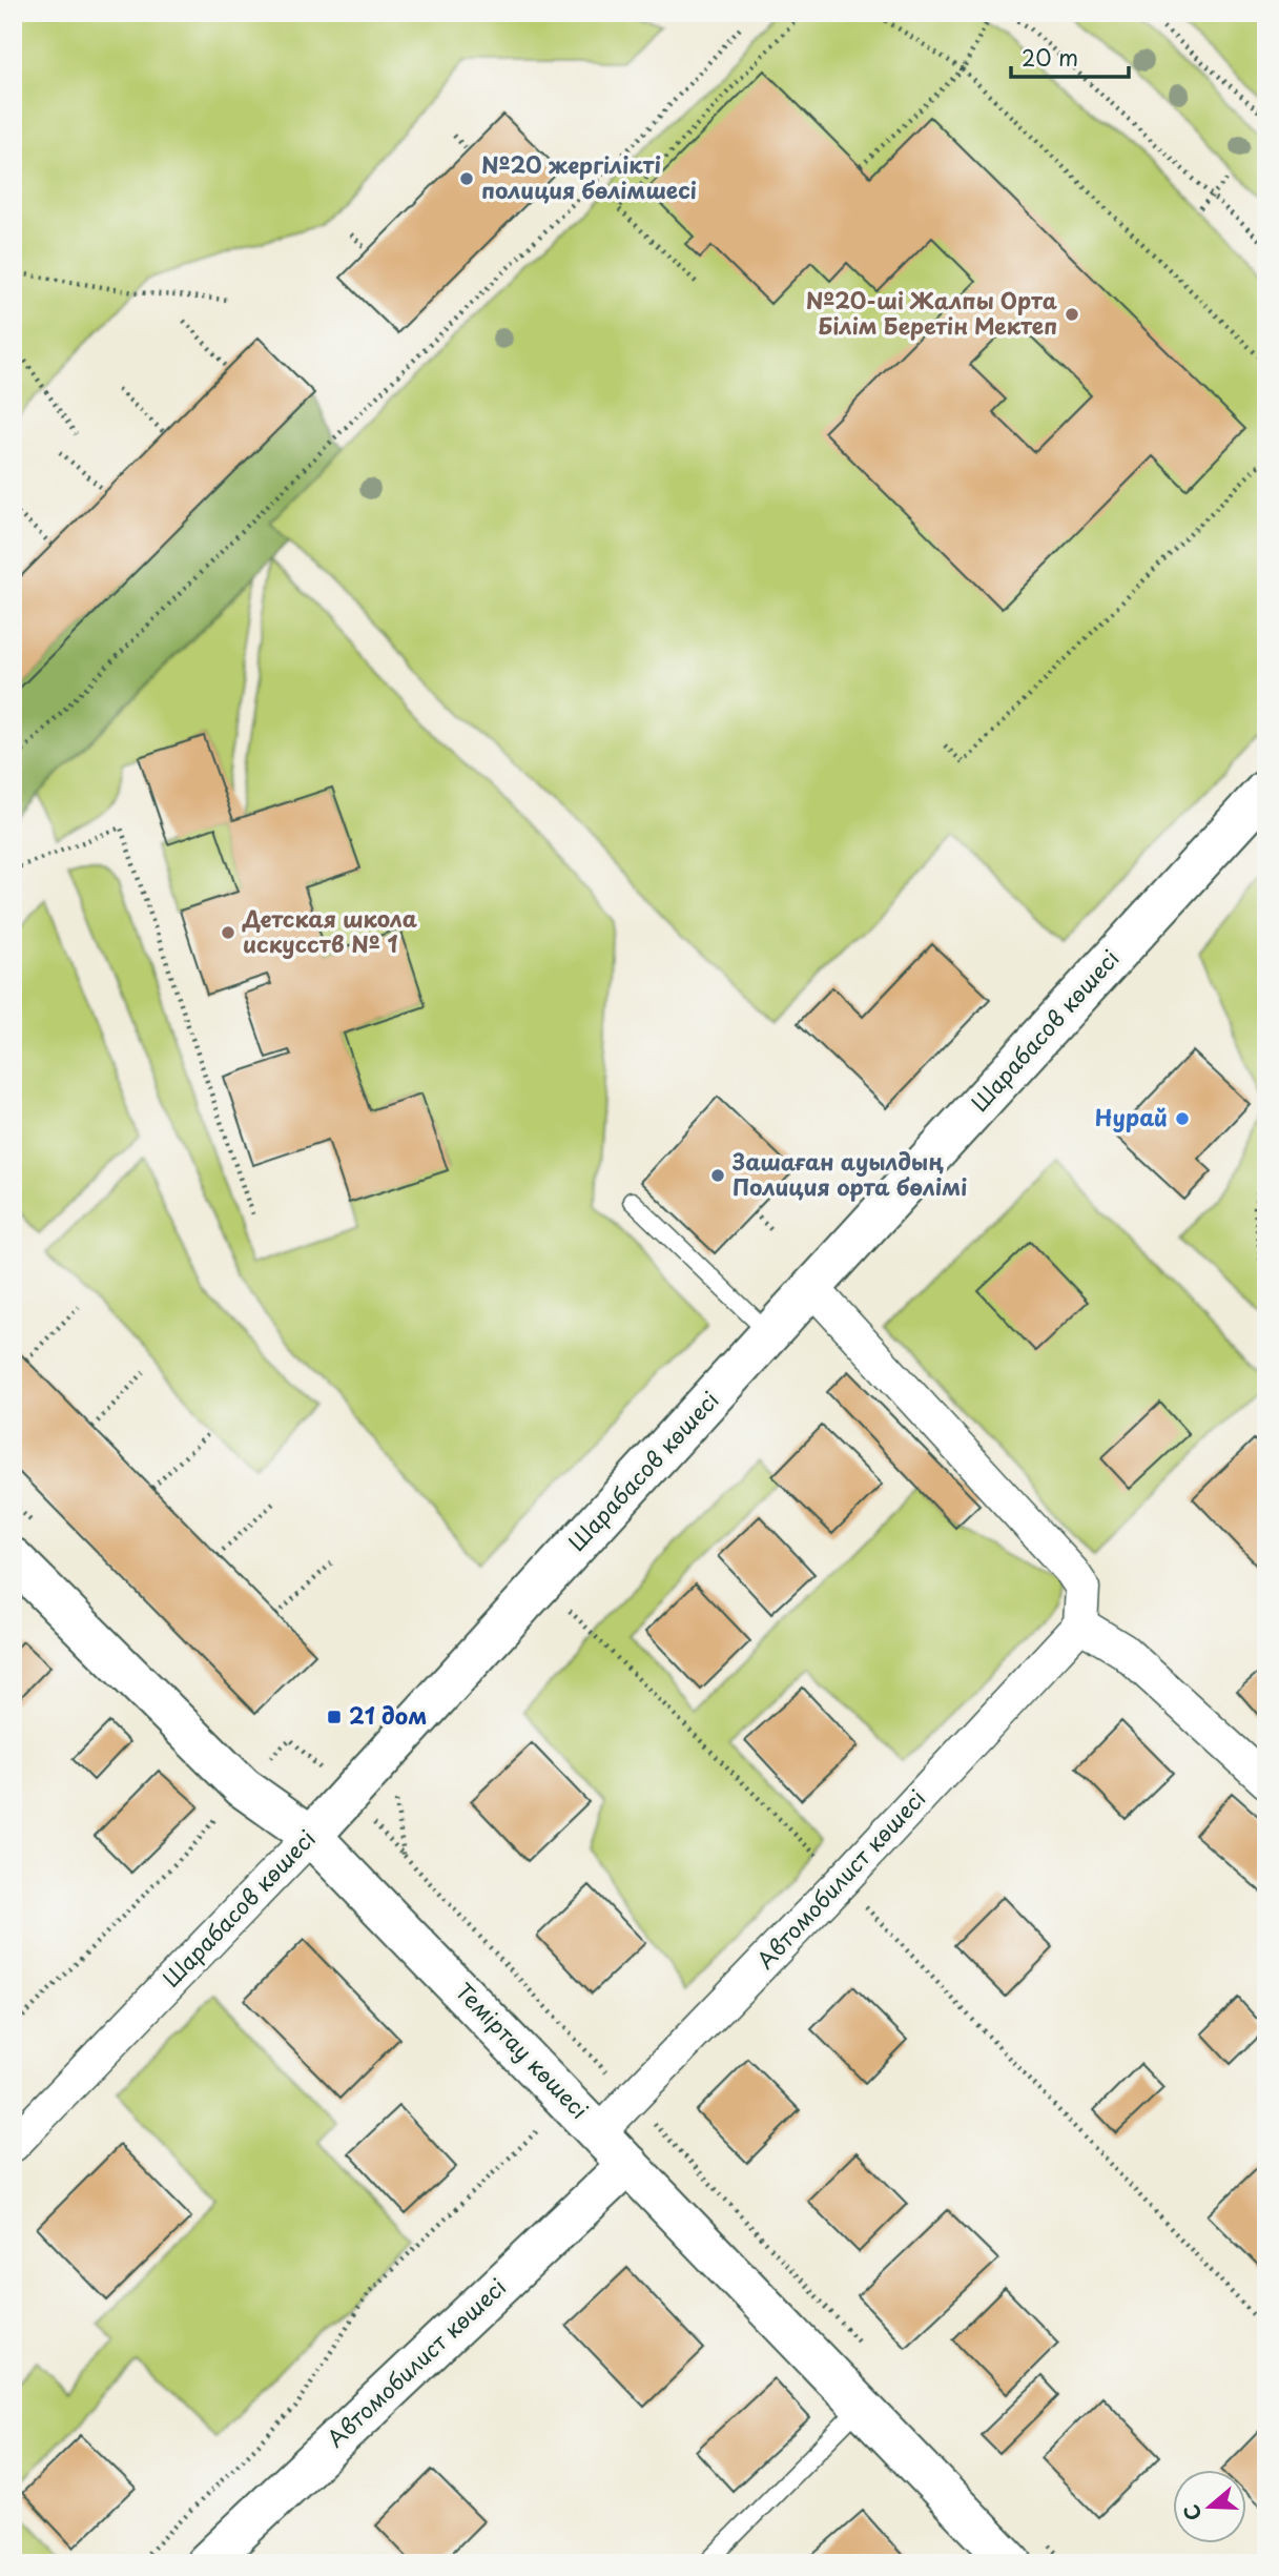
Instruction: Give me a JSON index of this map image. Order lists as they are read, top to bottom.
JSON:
{
  "streets": {
    "street": ["Шарабасов көшесі", "Автомобилист көшесі", "Теміртау көшесі"]
  },
  "crossings": [
    ["Шарабасов көшесі", "Теміртау көшесі"],
    ["Автомобилист көшесі", "Теміртау көшесі"]
  ],
  "places": {
    "other": [
      "№20 жергілікті полиция бөлімшесі",
      "№20-ші Жалпы Орта Білім Беретін Мектеп",
      "Детская школа искусств № 1",
      "Нурай",
      "Зашаған ауылдың Полиция орта бөлімі"
    ],
    "transit": ["21 дом"]
  },
  "scale_bar": "20 m",
  "north": "left"
}
